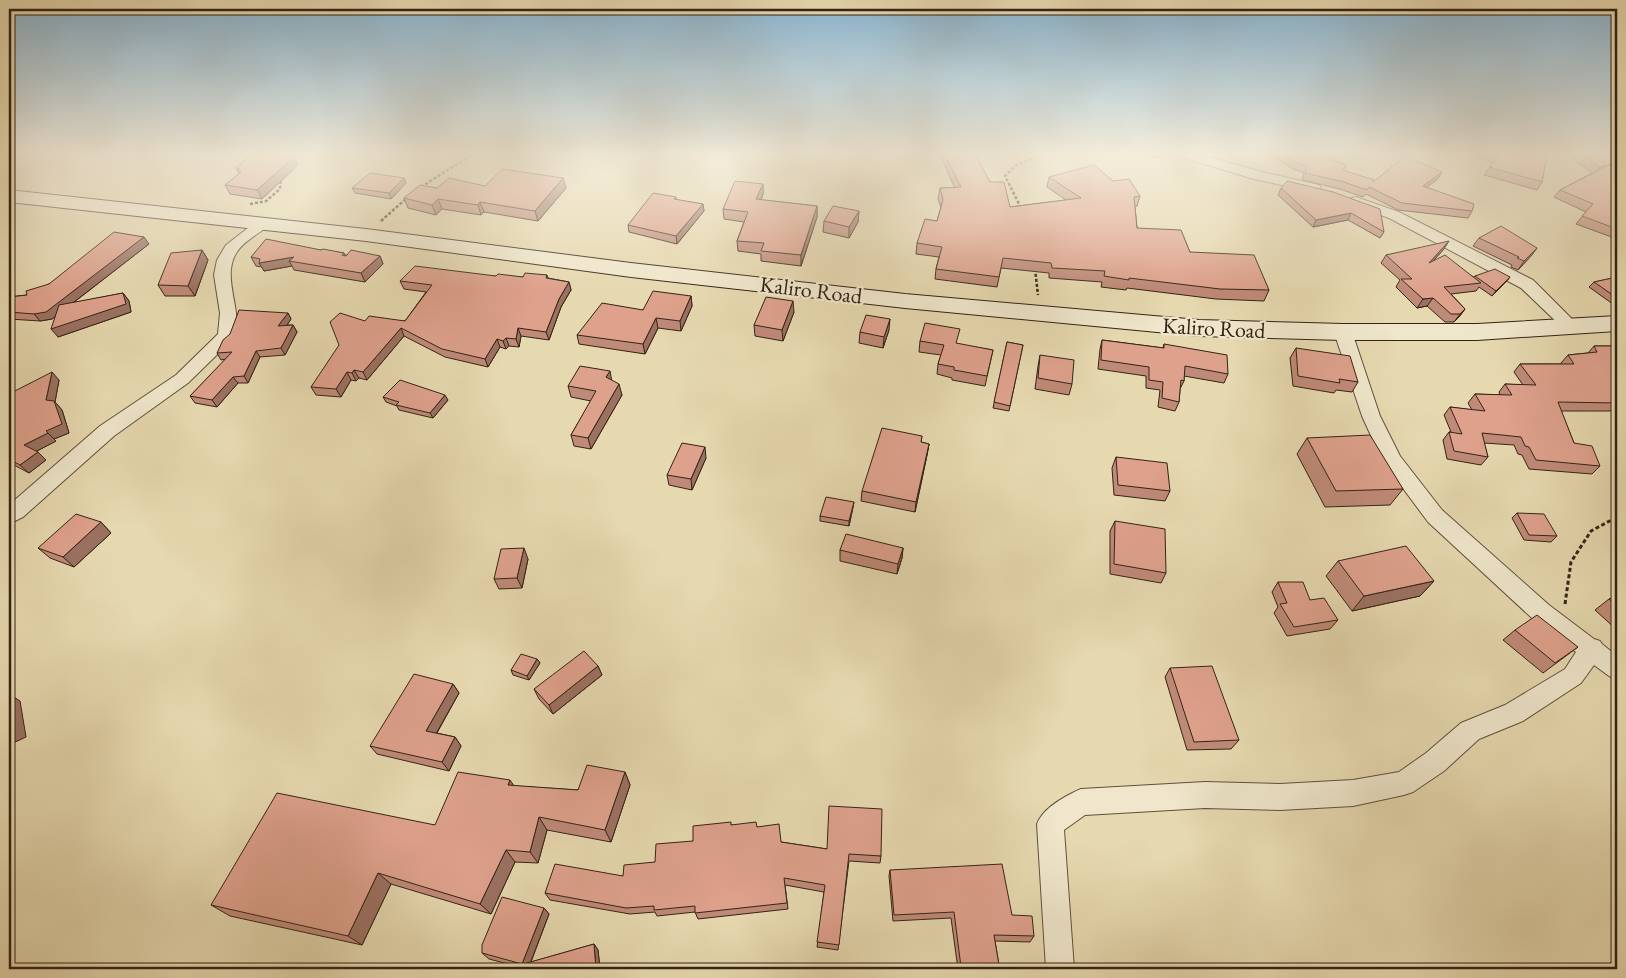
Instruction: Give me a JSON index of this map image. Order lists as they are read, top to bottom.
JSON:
{
  "streets": {
    "main road": ["Kaliro Road"]
  }
}
